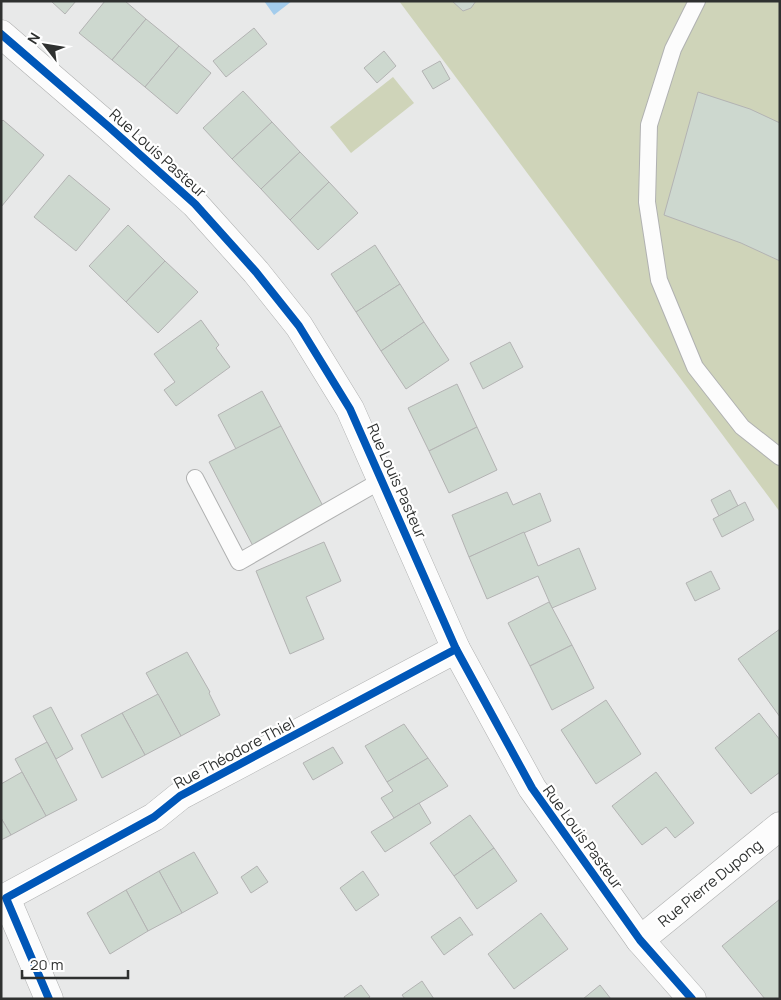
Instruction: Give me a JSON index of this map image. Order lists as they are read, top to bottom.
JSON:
{
  "streets": {
    "street": ["Rue Louis Pasteur", "Rue Théodore Thiel", "Rue Pierre Dupong"]
  },
  "crossings": [
    ["Rue Louis Pasteur", "Rue Théodore Thiel"],
    ["Rue Louis Pasteur", "Rue Pierre Dupong"]
  ],
  "scale_bar": "20 m",
  "north": "top left"
}
